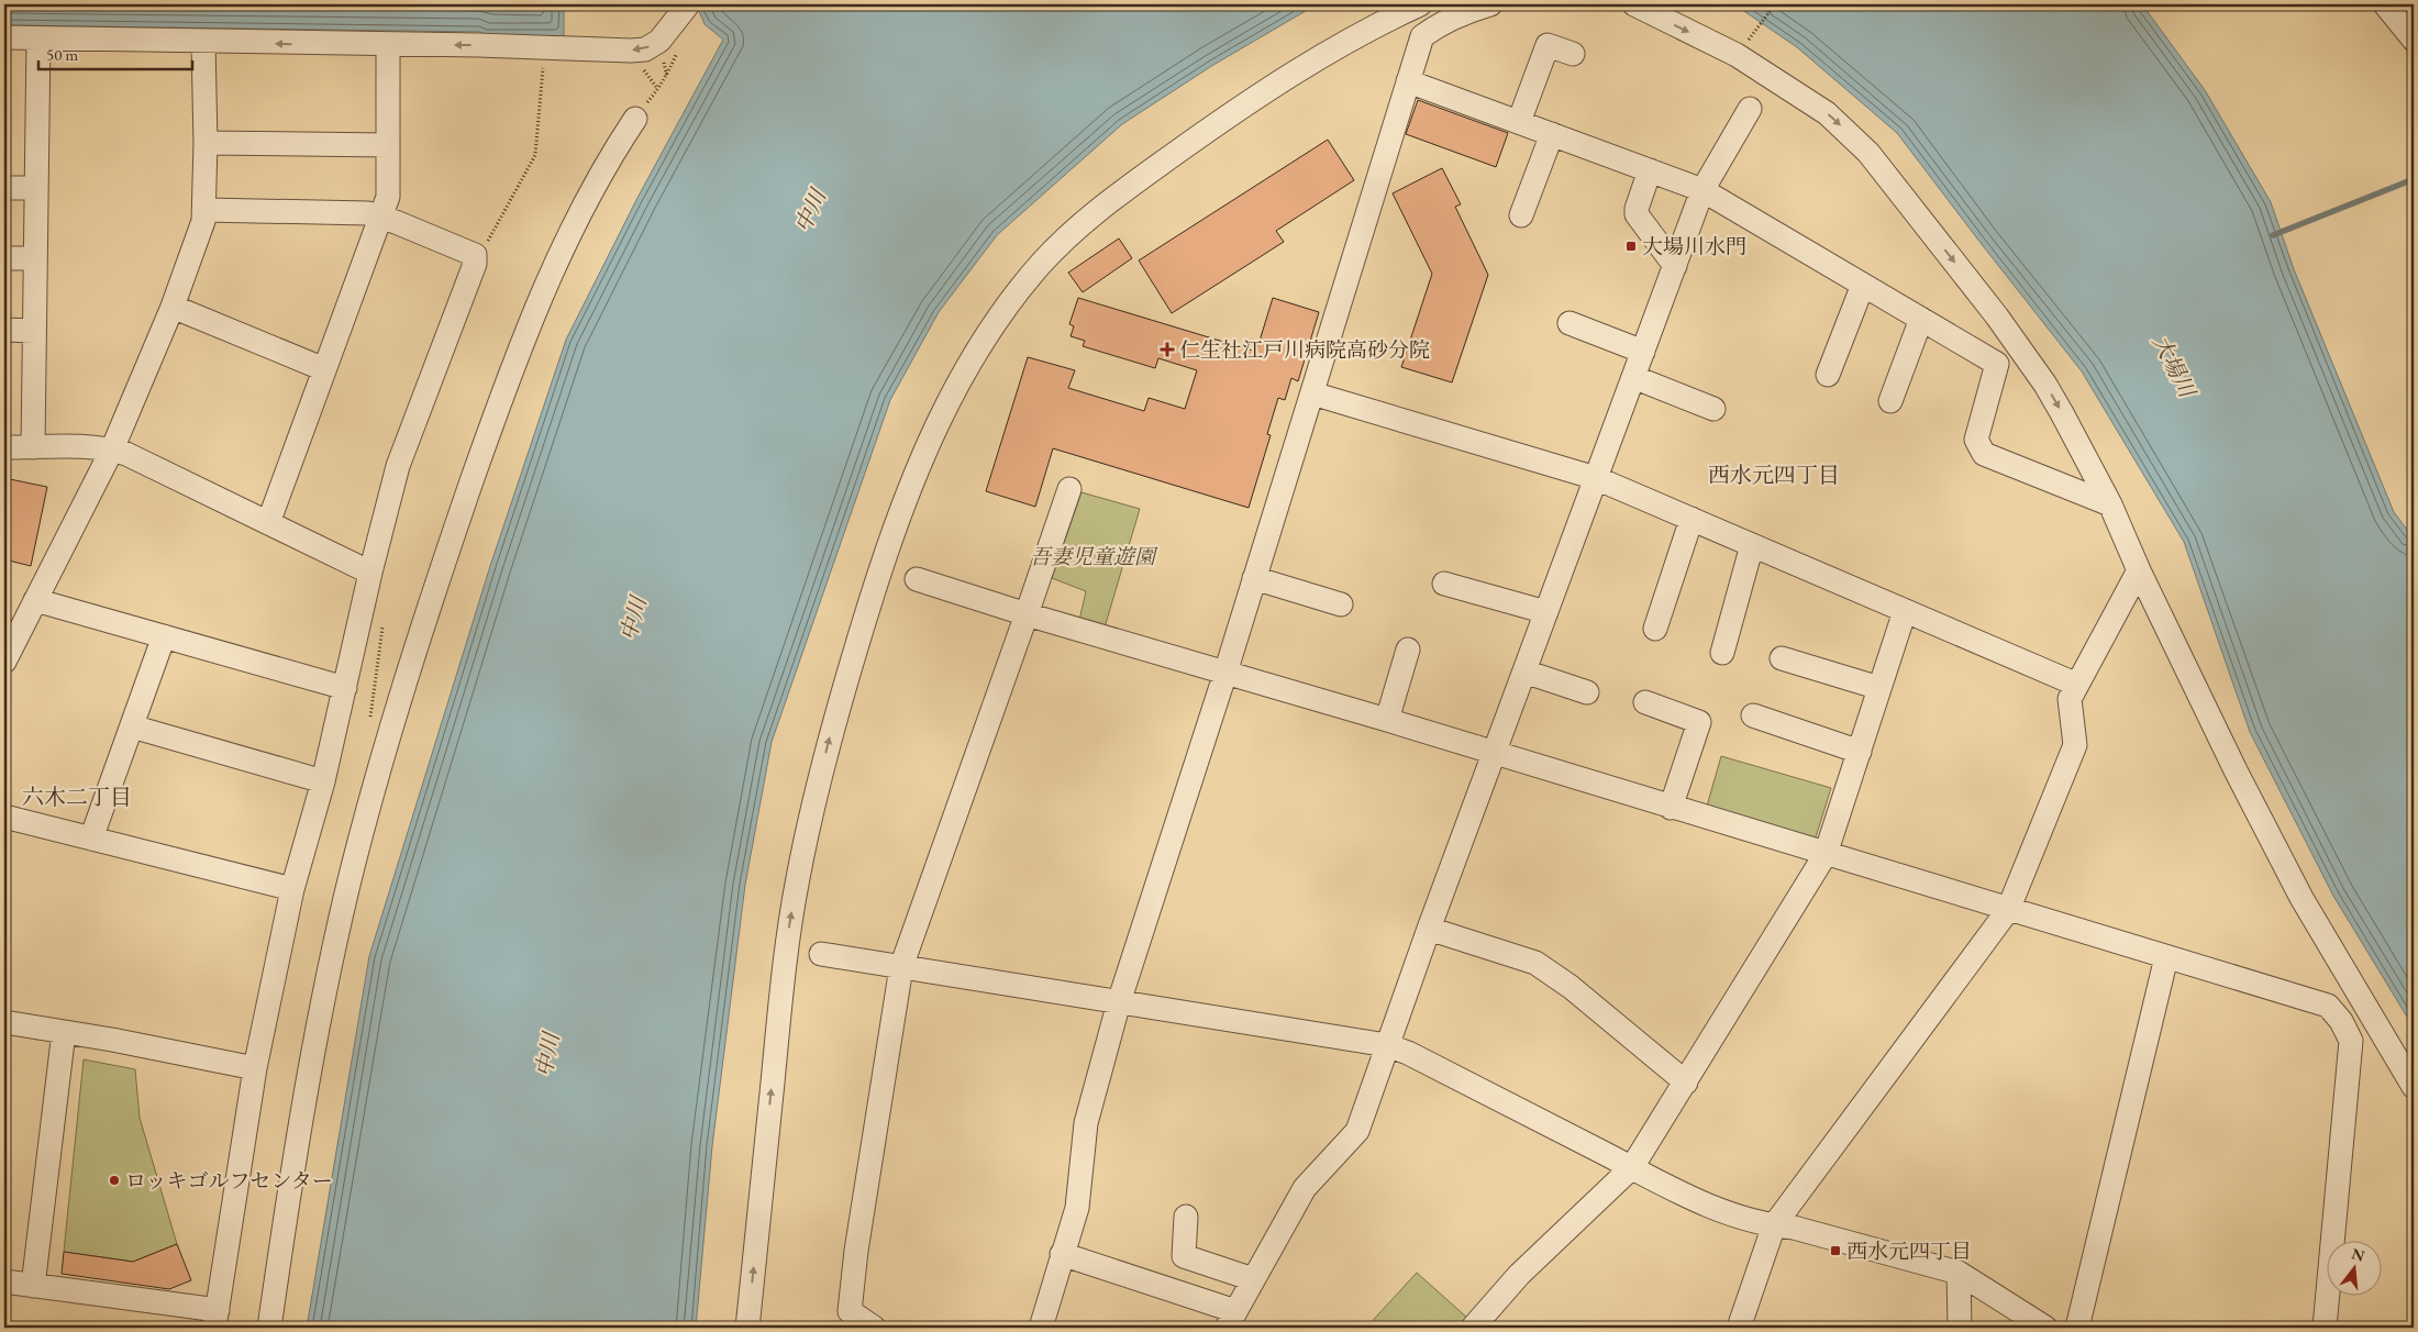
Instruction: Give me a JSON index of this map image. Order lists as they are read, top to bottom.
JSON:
{
  "districts": ["西水元四丁目", "六木二丁目"],
  "water": ["中川", "大場川"],
  "parks": ["吾妻児童遊園"],
  "places": {
    "transit": ["大場川水門", "西水元四丁目"],
    "health": ["仁生社江戸川病院高砂分院"],
    "other": ["ロッキゴルフセンター"]
  },
  "scale_bar": "50 m",
  "north": "top"
}
